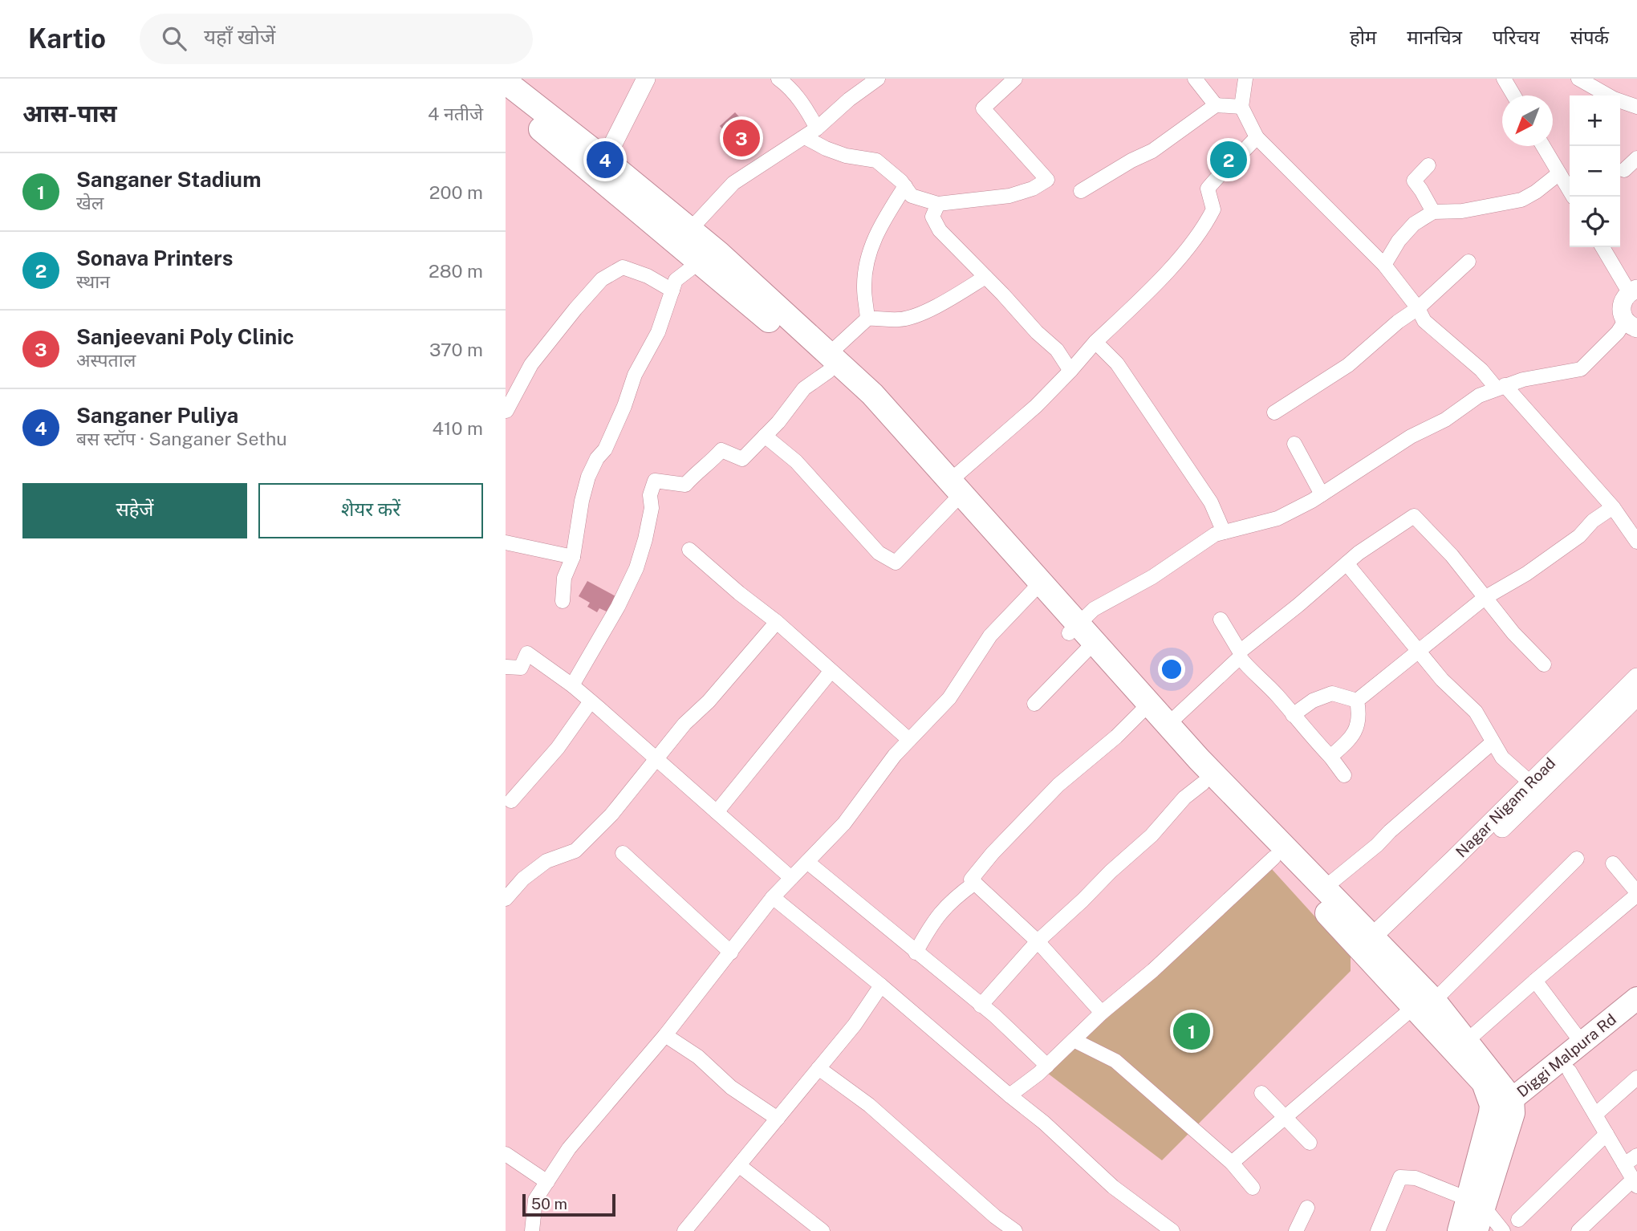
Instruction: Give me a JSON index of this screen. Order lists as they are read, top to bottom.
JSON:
{
  "streets": {
    "main road": ["Diggi Malpura Rd"],
    "street": ["Nagar Nigam Road"]
  },
  "scale_bar": "50 m",
  "north": "bottom left",
  "page": {
    "header": "Kartio",
    "search": "यहाँ खोजें",
    "nav": [
      "होम",
      "मानचित्र",
      "परिचय",
      "संपर्क"
    ],
    "heading": ["आस-पास", "4 नतीजे"],
    "map_buttons": ["+", "−"],
    "pins": [
      "3",
      "2",
      "4",
      "1"
    ],
    "list": [
      {
        "mark": "1",
        "name": "Sanganer Stadium",
        "note": "खेल",
        "value": "200 m"
      },
      {
        "mark": "2",
        "name": "Sonava Printers",
        "note": "स्थान",
        "value": "280 m"
      },
      {
        "mark": "3",
        "name": "Sanjeevani Poly Clinic",
        "note": "अस्पताल",
        "value": "370 m"
      },
      {
        "mark": "4",
        "name": "Sanganer Puliya",
        "note": "बस स्टॉप · Sanganer Sethu",
        "value": "410 m"
      }
    ],
    "buttons": ["सहेजें", "शेयर करें"],
    "scale": "50 m"
  }
}
